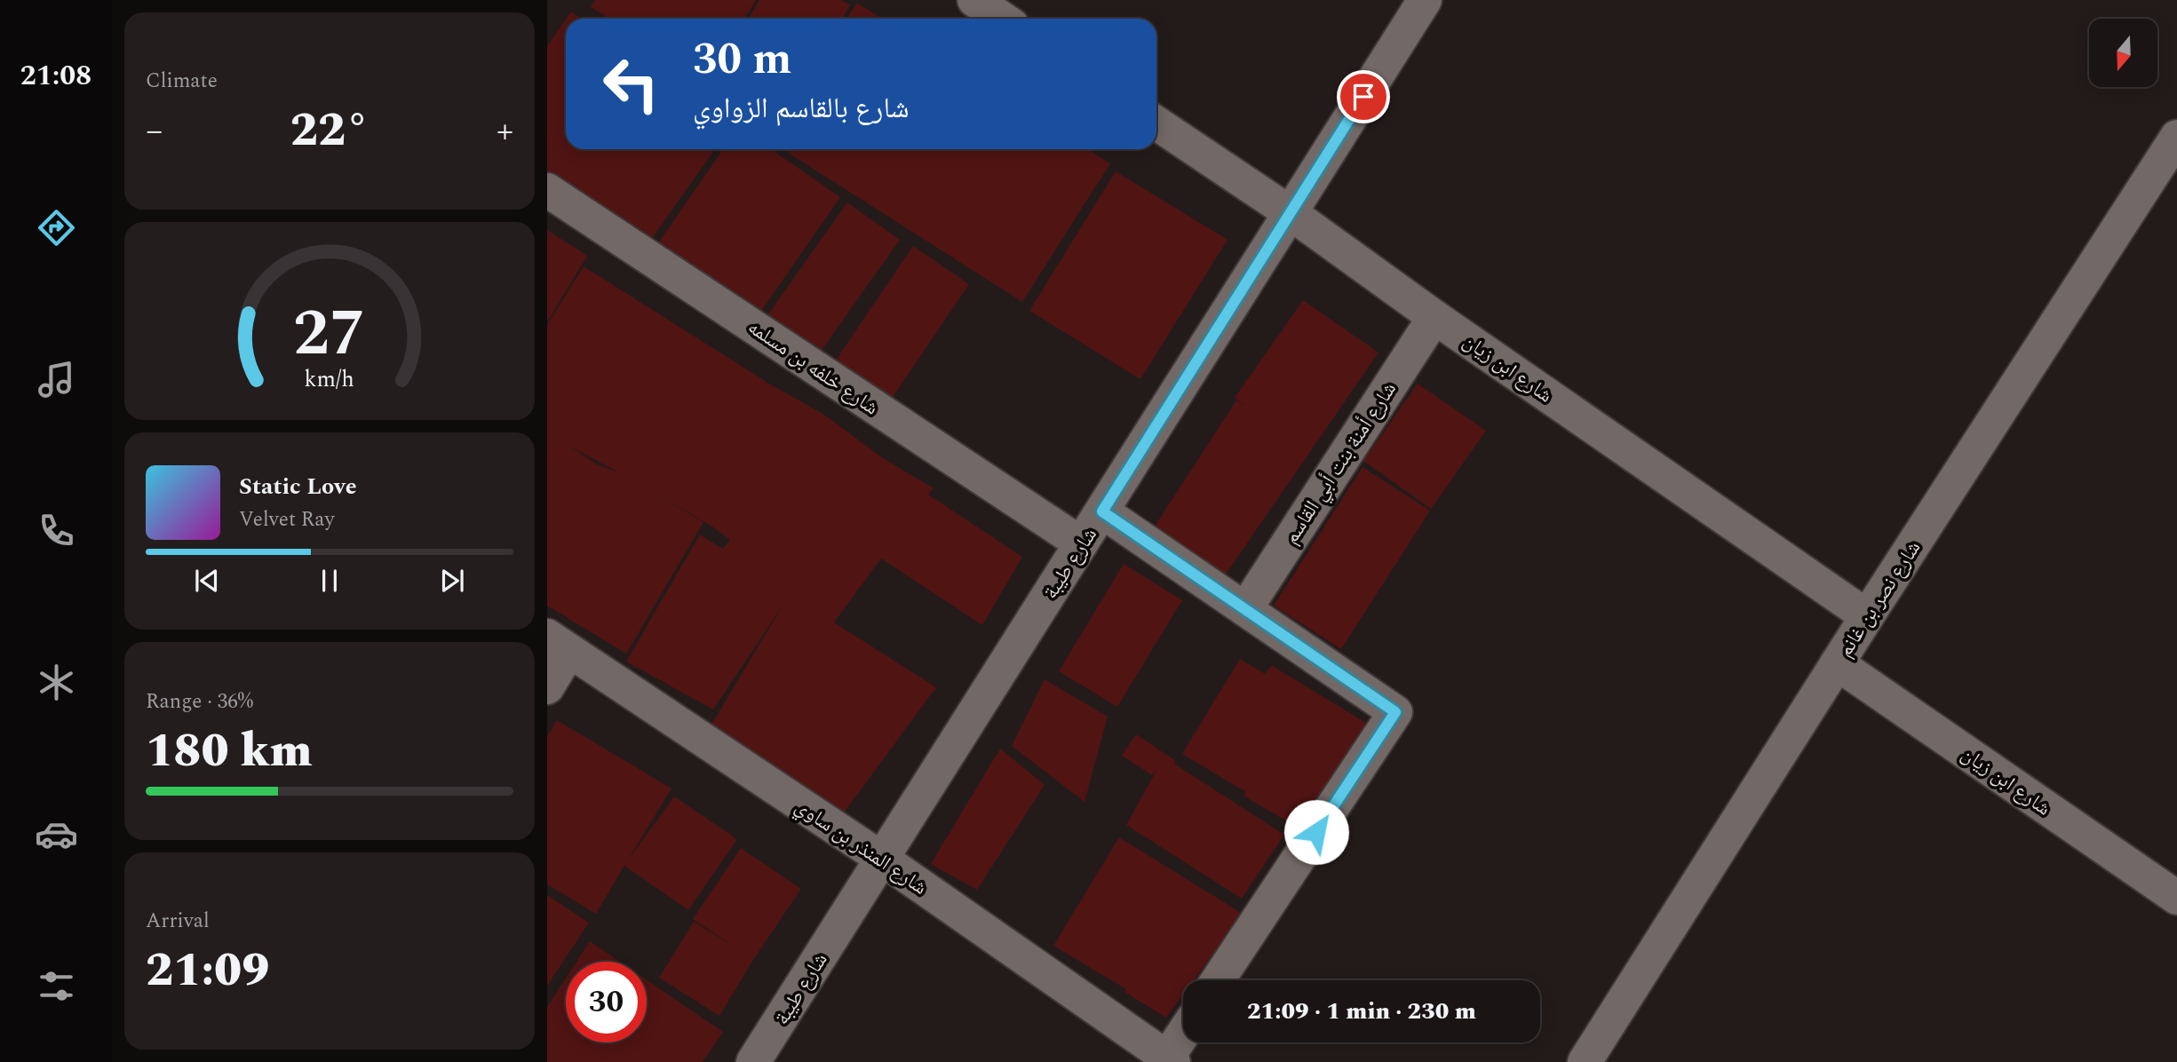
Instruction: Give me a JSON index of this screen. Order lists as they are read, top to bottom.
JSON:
{
  "streets": {
    "street": [
      "شارع خلفه بن مسلمه",
      "شارع ابن زيان",
      "شارع أمنة بنت أبي القاسم",
      "شارع طيبة",
      "شارع نصر بن غانم",
      "شارع المنذر بن ساوي"
    ]
  },
  "crossings": [
    ["شارع خلفه بن مسلمه", "شارع طيبة"],
    ["شارع ابن زيان", "شارع أمنة بنت أبي القاسم"],
    ["شارع ابن زيان", "شارع طيبة"],
    ["شارع ابن زيان", "شارع نصر بن غانم"],
    ["شارع طيبة", "شارع المنذر بن ساوي"]
  ],
  "north": "bottom",
  "page": {
    "tabs": "21:08",
    "tile": [
      "Climate",
      ["Range · 36%", "180 km"],
      ["Arrival", "21:09"]
    ],
    "turn": ["30 m", "شارع بالقاسم الزواوي"],
    "heat": ["−", "22°", "+"],
    "song": ["Static Love", "Velvet Ray"],
    "limit": "30",
    "trip": "21:09 · 1 min · 230 m",
    "gauge": ["27", "km/h"]
  }
}
